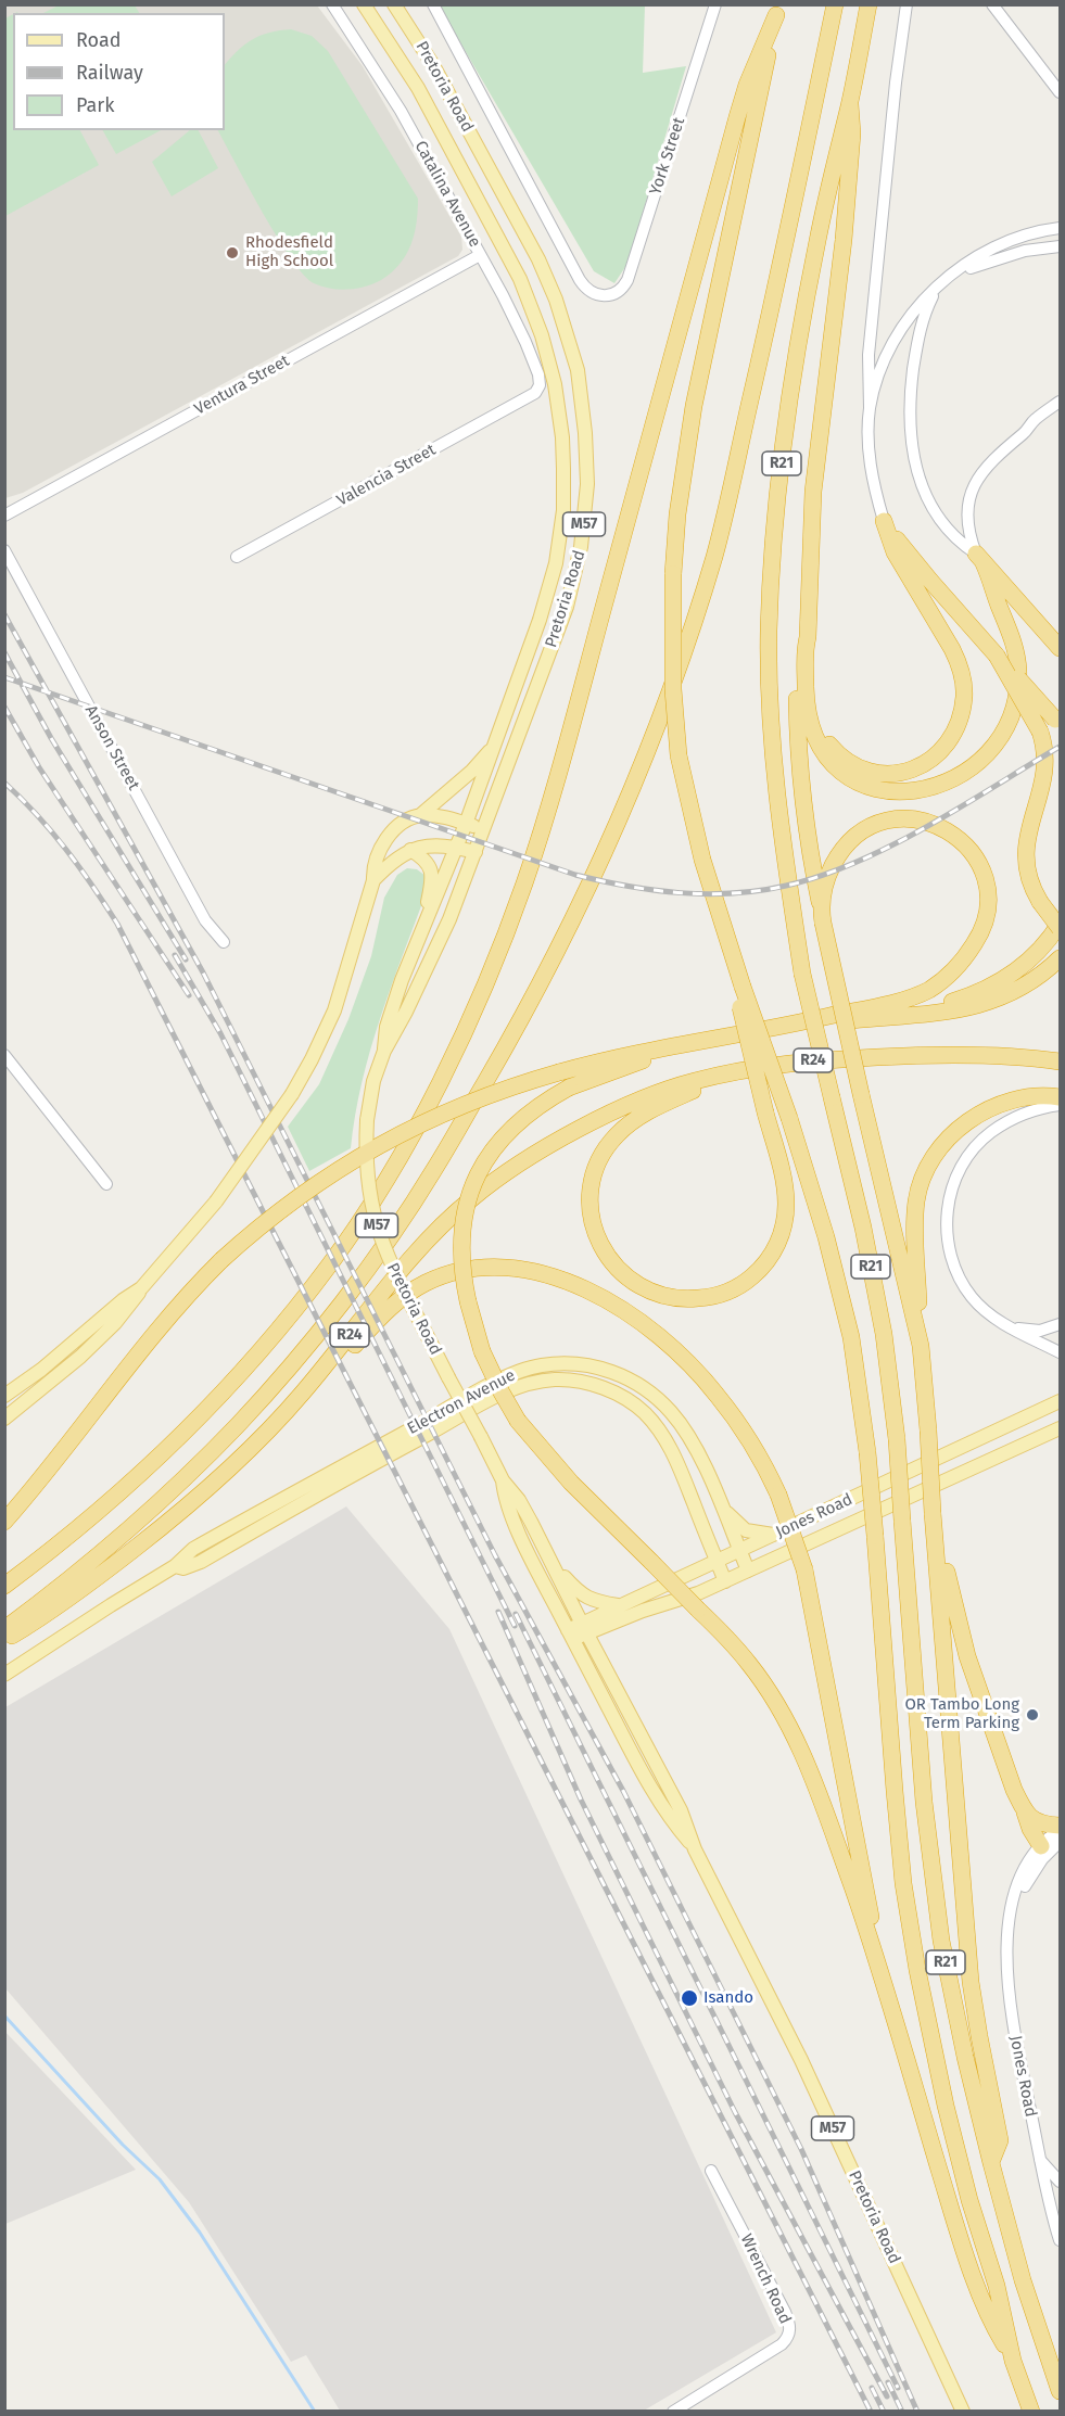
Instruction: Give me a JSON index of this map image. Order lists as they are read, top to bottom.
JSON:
{
  "streets": {
    "highway": ["R21", "R24"],
    "main road": [
      "Pretoria Road",
      "M57",
      "Electron Avenue",
      "Jones Road"
    ],
    "street": [
      "York Street",
      "Catalina Avenue",
      "Ventura Street",
      "Valencia Street",
      "Anson Street",
      "Wrench Road"
    ]
  },
  "crossings": [
    ["Pretoria Road", "Jones Road"],
    ["Catalina Avenue", "Ventura Street"],
    ["Catalina Avenue", "Valencia Street"],
    ["Electron Avenue", "Jones Road"]
  ],
  "places": ["Rhodesfield High School", "OR Tambo Long Term Parking", "Isando"],
  "legend": ["Road", "Railway", "Park"]
}
